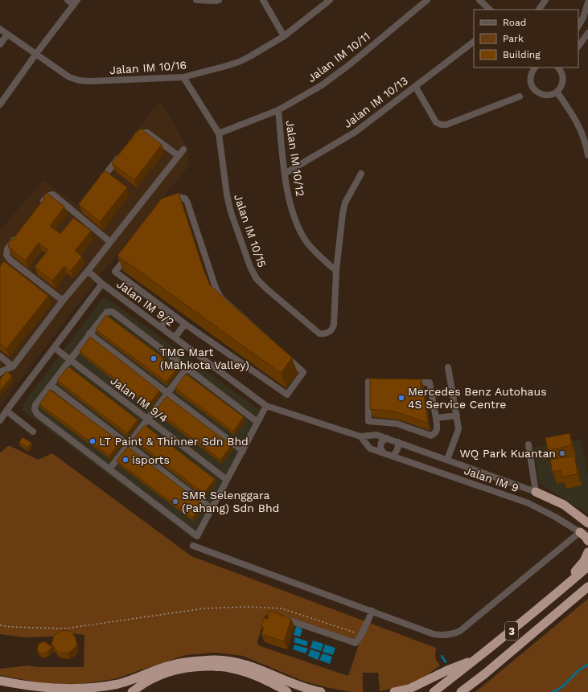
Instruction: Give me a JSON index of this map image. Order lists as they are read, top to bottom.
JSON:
{
  "streets": {
    "highway": ["3"],
    "street": [
      "Jalan IM 10/11",
      "Jalan IM 10/16",
      "Jalan IM 10/13",
      "Jalan IM 10/12",
      "Jalan IM 10/15",
      "Jalan IM 9/2",
      "Jalan IM 9/4",
      "Jalan IM 9"
    ]
  },
  "crossings": [
    ["Jalan IM 10/11", "Jalan IM 10/12"],
    ["Jalan IM 10/11", "Jalan IM 10/15"],
    ["Jalan IM 10/16", "Jalan IM 10/15"],
    ["Jalan IM 10/13", "Jalan IM 10/12"],
    ["Jalan IM 10/12", "Jalan IM 10/15"],
    ["Jalan IM 9/2", "Jalan IM 9/4"],
    ["Jalan IM 9/2", "Jalan IM 9"]
  ],
  "places": [
    "TMG Mart (Mahkota Valley)",
    "Mercedes Benz Autohaus 4S Service Centre",
    "LT Paint & Thinner Sdn Bhd",
    "WQ Park Kuantan",
    "isports",
    "SMR Selenggara (Pahang) Sdn Bhd"
  ],
  "legend": ["Road", "Park", "Building"]
}
